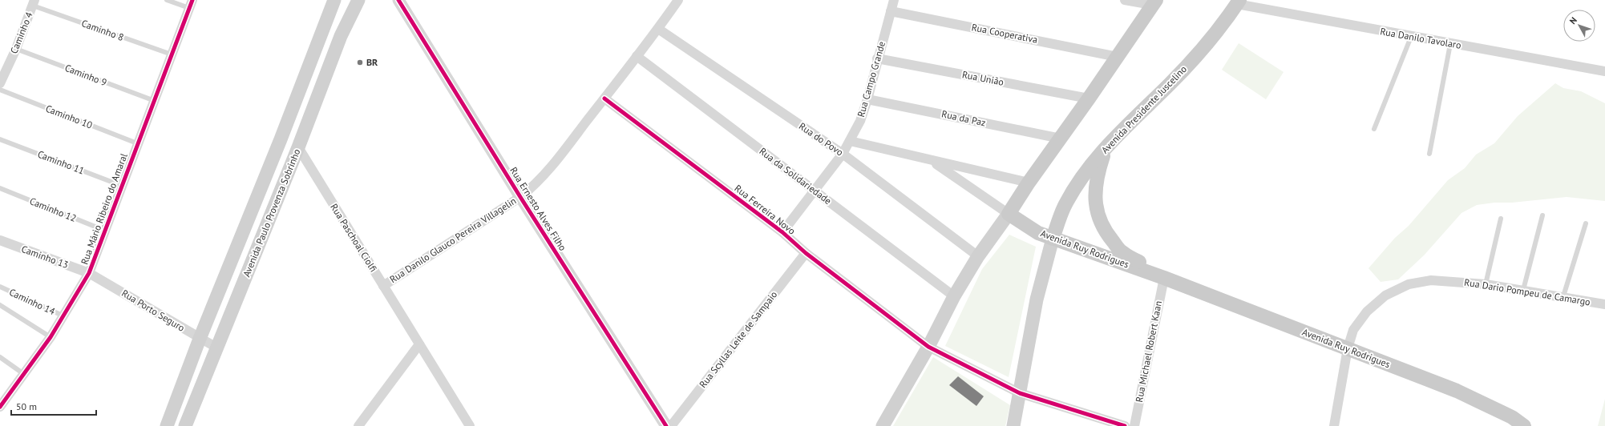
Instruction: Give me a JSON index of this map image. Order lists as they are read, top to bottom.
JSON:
{
  "streets": {
    "main road": ["Avenida Presidente Juscelino", "Avenida Paulo Provenza Sobrinho", "Avenida Ruy Rodrigues"],
    "street": [
      "Caminho 4",
      "Rua Cooperativa",
      "Rua Danilo Tavolaro",
      "Rua União",
      "Rua Campo Grande",
      "Rua da Paz",
      "Rua do Povo",
      "Rua da Solidariedade",
      "Rua Mário Ribeiro do Amaral",
      "Rua Ernesto Alves Filho",
      "Rua Ferreira Novo",
      "Rua Paschoal Ciolfi",
      "Rua Danilo Glauco Pereira Villagelin",
      "Caminho 13",
      "Rua Dario Pompeu de Camargo",
      "Rua Porto Seguro",
      "Rua Scyllas Leite de Sampaio",
      "Rua Michael Robert Kaan"
    ],
    "lane": [
      "Caminho 8",
      "Caminho 9",
      "Caminho 10",
      "Caminho 11",
      "Caminho 12",
      "Caminho 14"
    ]
  },
  "crossings": [
    ["Caminho 8", "Caminho 4"],
    ["Caminho 8", "Rua Mário Ribeiro do Amaral"],
    ["Caminho 4", "Caminho 9"],
    ["Rua Cooperativa", "Rua Campo Grande"],
    ["Rua Danilo Tavolaro", "Avenida Presidente Juscelino"],
    ["Caminho 9", "Rua Mário Ribeiro do Amaral"],
    ["Rua União", "Rua Campo Grande"],
    ["Rua Campo Grande", "Rua da Paz"],
    ["Rua Campo Grande", "Rua do Povo"],
    ["Rua Campo Grande", "Rua da Solidariedade"],
    ["Rua Campo Grande", "Rua Ferreira Novo"],
    ["Avenida Presidente Juscelino", "Avenida Ruy Rodrigues"],
    ["Caminho 10", "Rua Mário Ribeiro do Amaral"],
    ["Rua do Povo", "Rua Danilo Glauco Pereira Villagelin"],
    ["Caminho 11", "Rua Mário Ribeiro do Amaral"],
    ["Rua da Solidariedade", "Rua Danilo Glauco Pereira Villagelin"],
    ["Rua Mário Ribeiro do Amaral", "Caminho 12"],
    ["Rua Mário Ribeiro do Amaral", "Caminho 13"],
    ["Rua Mário Ribeiro do Amaral", "Caminho 14"],
    ["Rua Mário Ribeiro do Amaral", "Rua Porto Seguro"],
    ["Rua Ernesto Alves Filho", "Rua Danilo Glauco Pereira Villagelin"],
    ["Rua Ferreira Novo", "Rua Danilo Glauco Pereira Villagelin"],
    ["Rua Ferreira Novo", "Rua Scyllas Leite de Sampaio"],
    ["Avenida Paulo Provenza Sobrinho", "Rua Paschoal Ciolfi"],
    ["Avenida Paulo Provenza Sobrinho", "Rua Porto Seguro"],
    ["Rua Paschoal Ciolfi", "Rua Danilo Glauco Pereira Villagelin"],
    ["Avenida Ruy Rodrigues", "Rua Dario Pompeu de Camargo"],
    ["Avenida Ruy Rodrigues", "Rua Michael Robert Kaan"],
    ["Caminho 13", "Rua Porto Seguro"]
  ],
  "places": ["BR"],
  "scale_bar": "50 m",
  "north": "top left"
}
